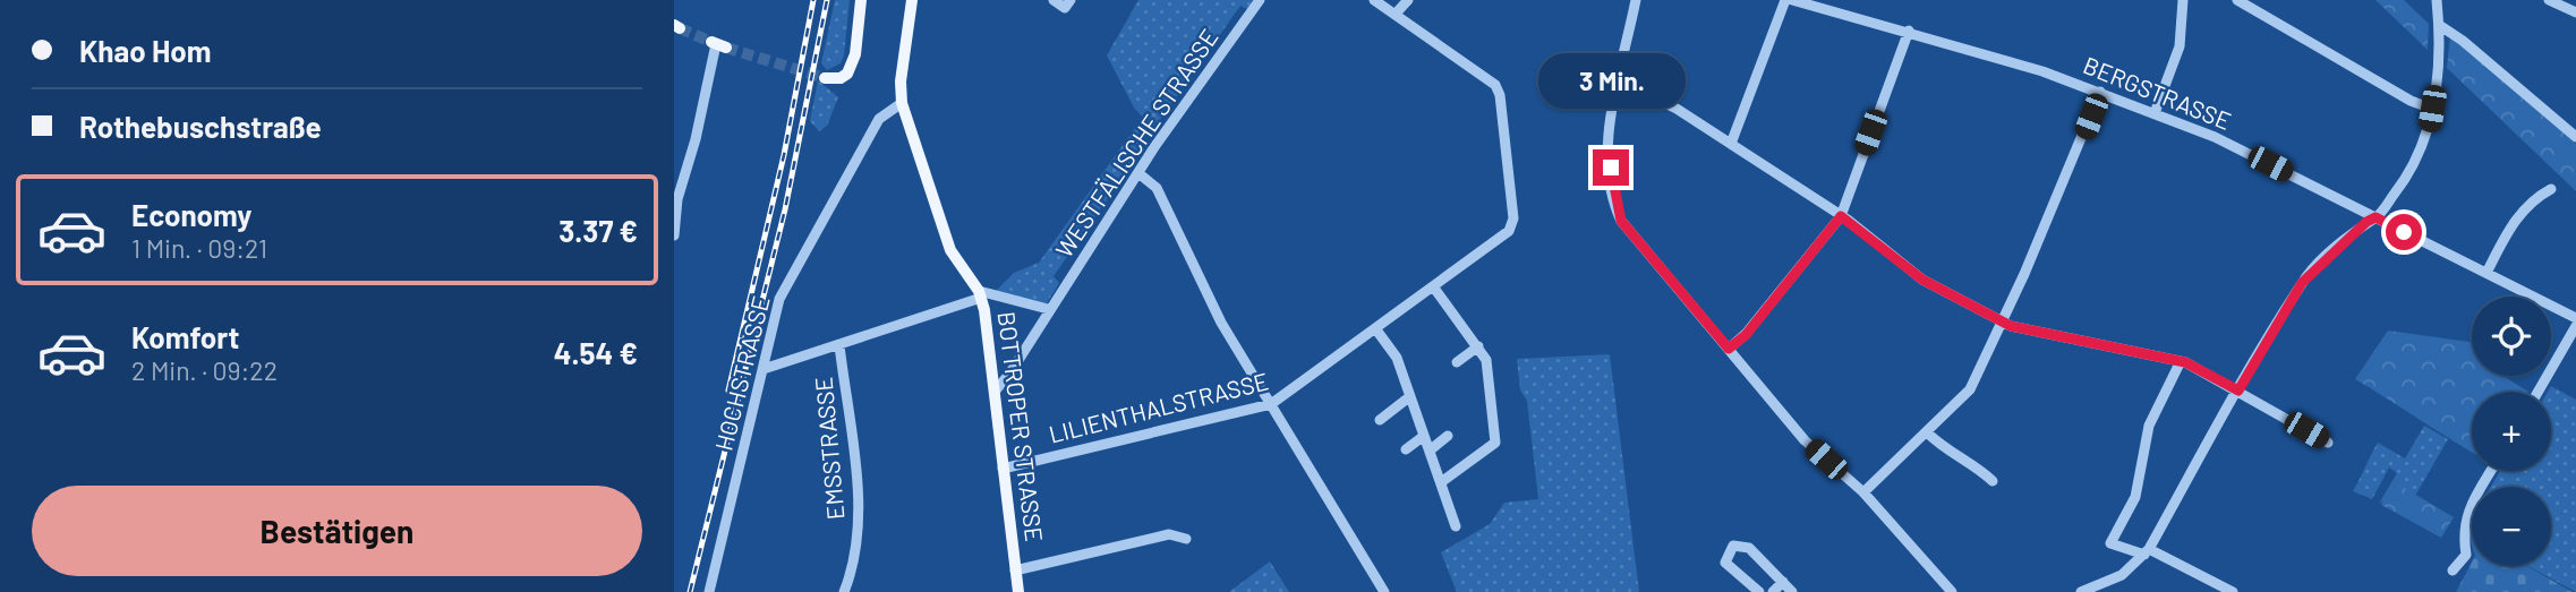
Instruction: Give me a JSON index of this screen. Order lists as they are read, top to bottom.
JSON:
{
  "streets": {
    "main road": ["BOTTROPER STRASSE"],
    "street": [
      "BERGSTRASSE",
      "WESTFÄLISCHE STRASSE",
      "HOCHSTRASSE",
      "LILIENTHALSTRASSE",
      "EMSSTRASSE"
    ]
  },
  "crossings": [
    ["WESTFÄLISCHE STRASSE", "BOTTROPER STRASSE"],
    ["HOCHSTRASSE", "BOTTROPER STRASSE"],
    ["LILIENTHALSTRASSE", "BOTTROPER STRASSE"]
  ],
  "page": {
    "banner": ["Khao Hom", "Rothebuschstraße"],
    "bubble": "3 Min.",
    "list": [
      {
        "name": "Economy",
        "note": "1 Min. · 09:21",
        "value": "3.37 €"
      },
      {
        "name": "Komfort",
        "note": "2 Min. · 09:22",
        "value": "4.54 €"
      }
    ],
    "map_buttons": ["+", "−"],
    "buttons": "Bestätigen"
  }
}
